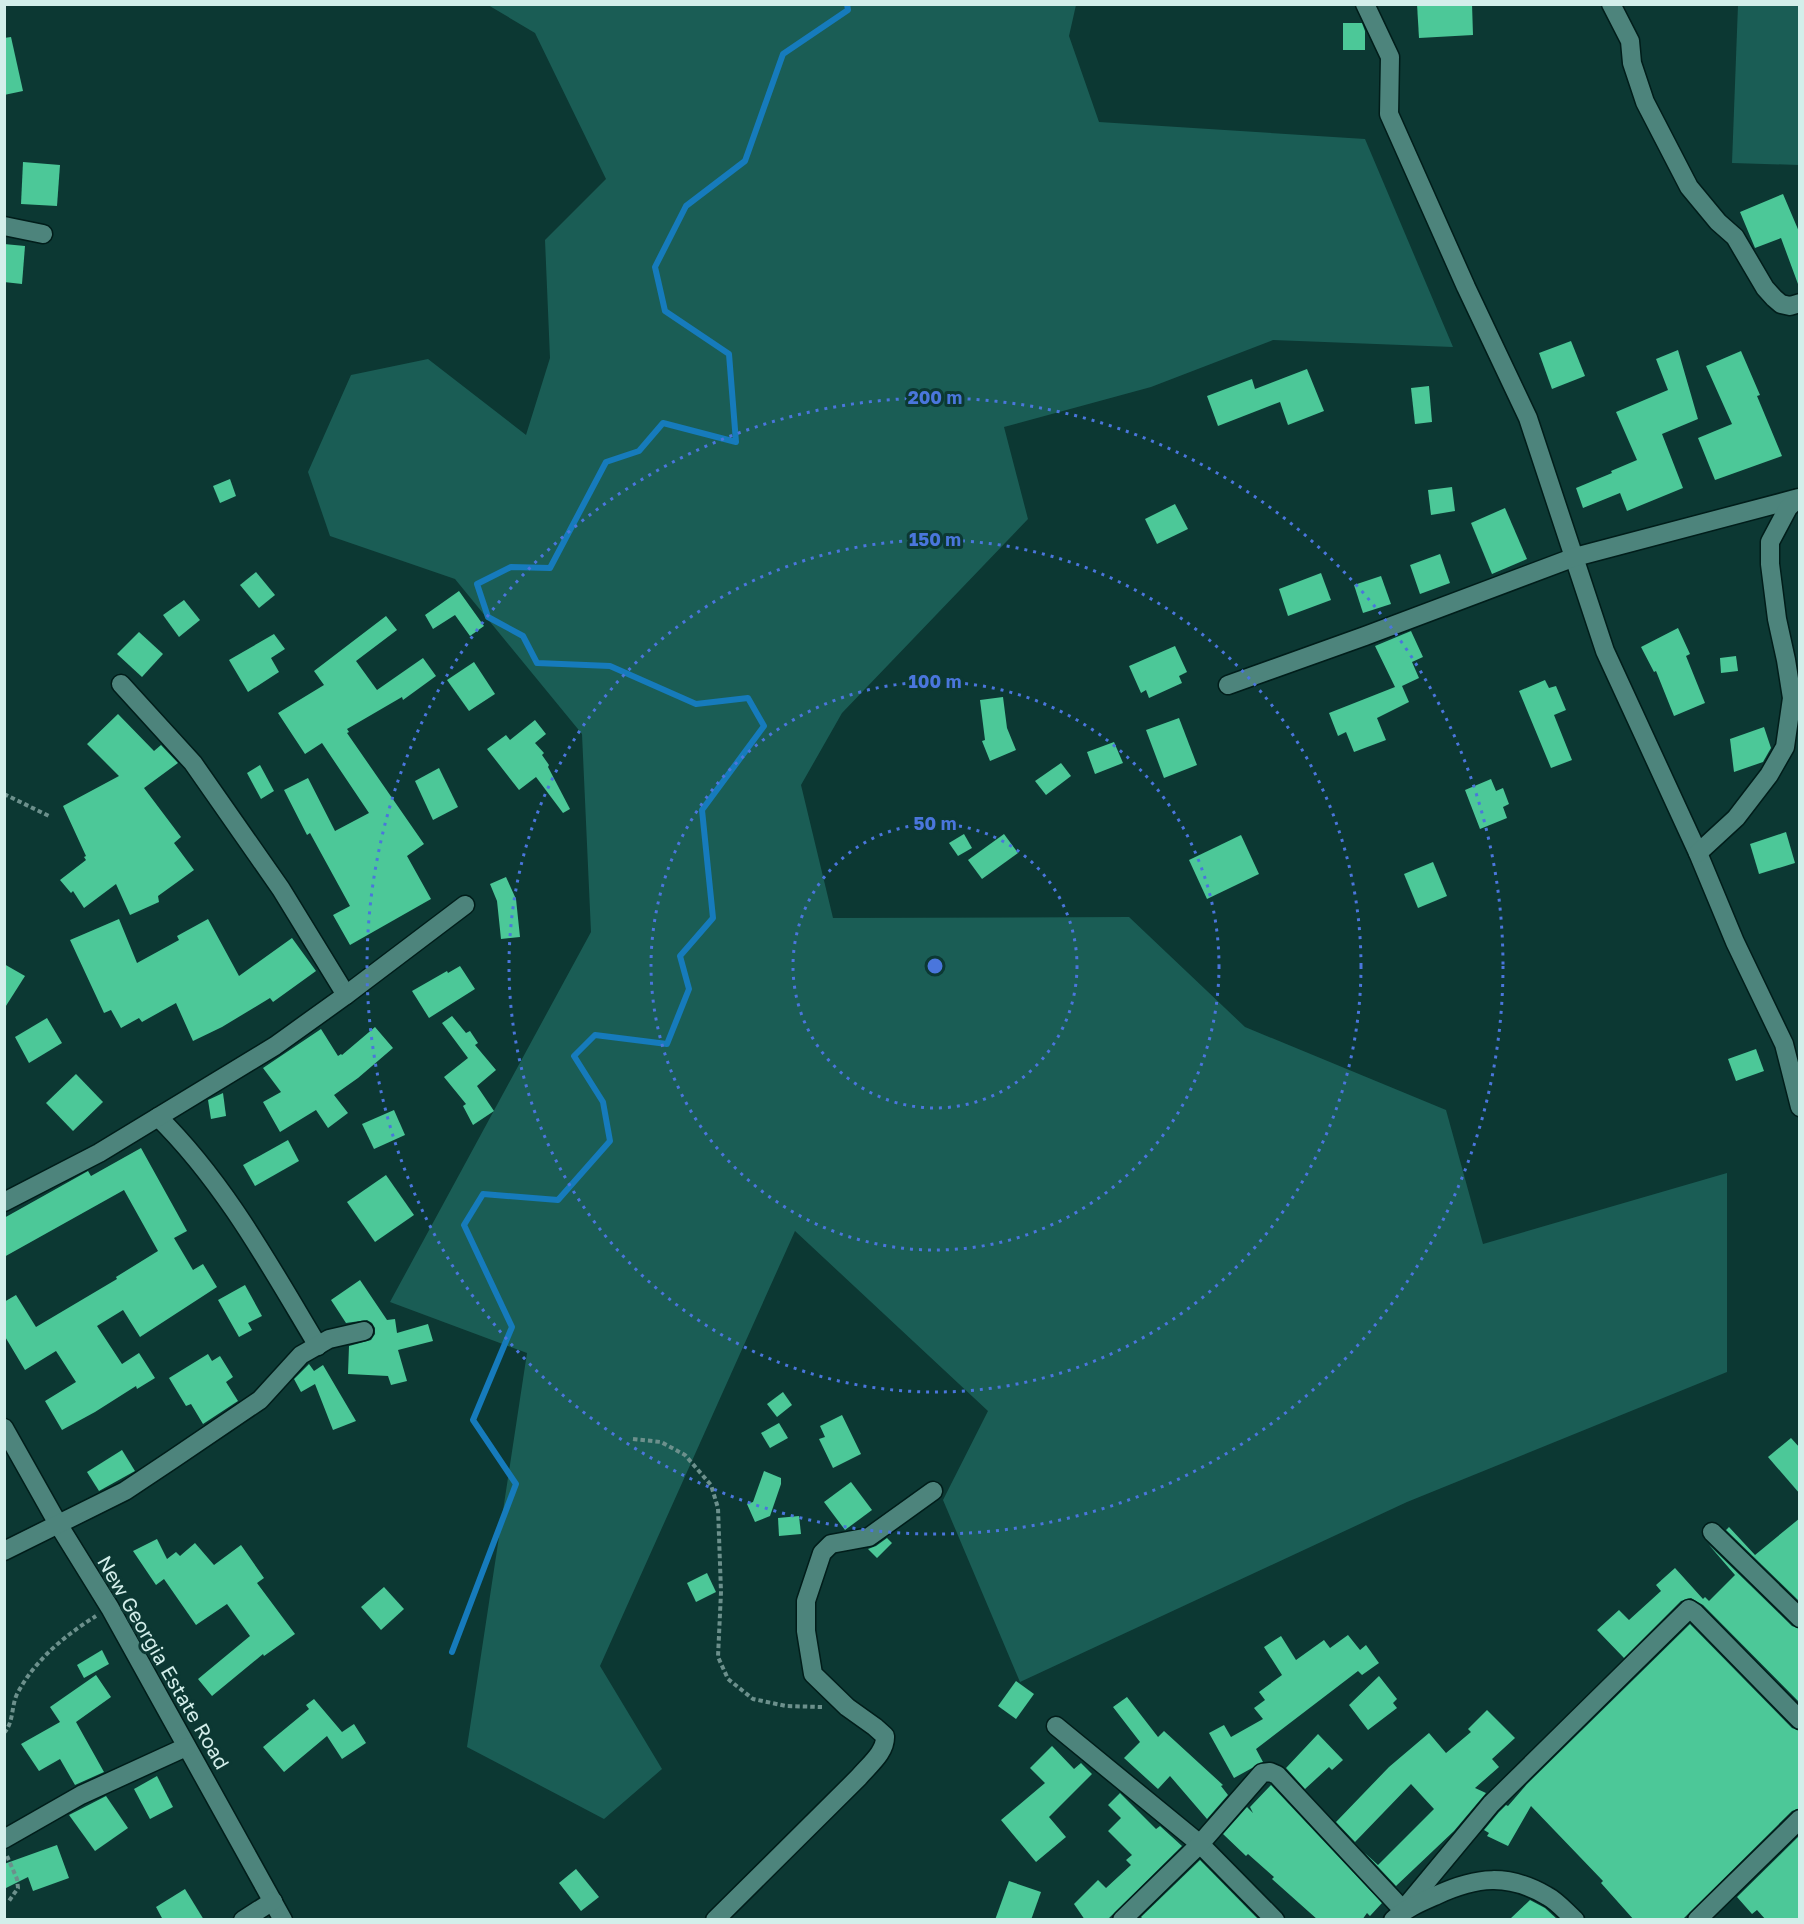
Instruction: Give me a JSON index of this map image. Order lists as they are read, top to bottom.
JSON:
{
  "streets": {
    "street": ["New Georgia Estate Road"]
  },
  "rings": [
    "200 m",
    "150 m",
    "100 m",
    "50 m"
  ]
}
